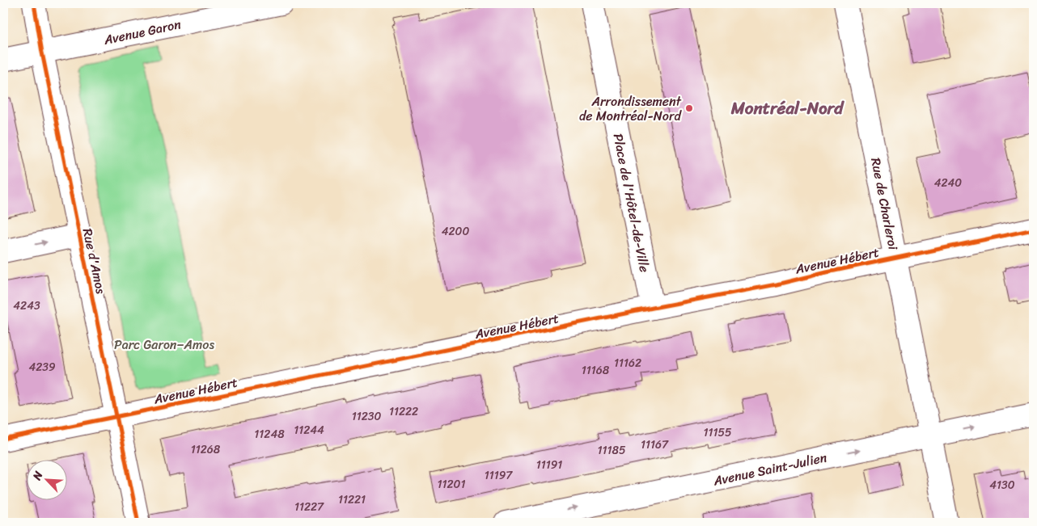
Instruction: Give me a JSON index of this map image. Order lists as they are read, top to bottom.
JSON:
{
  "streets": {
    "street": [
      "Avenue Garon",
      "Place de l'Hôtel-de-Ville",
      "Rue de Charleroi",
      "Avenue Hébert",
      "Rue d'Amos",
      "Avenue Saint-Julien"
    ]
  },
  "crossings": [
    ["Avenue Garon", "Rue d'Amos"],
    ["Place de l'Hôtel-de-Ville", "Avenue Hébert"],
    ["Rue de Charleroi", "Avenue Hébert"],
    ["Rue de Charleroi", "Avenue Saint-Julien"],
    ["Avenue Hébert", "Rue d'Amos"]
  ],
  "one_way": ["Avenue Saint-Julien"],
  "districts": ["Montréal-Nord"],
  "parks": ["Parc Garon–Amos"],
  "places": ["Arrondissement de Montréal-Nord"],
  "house_numbers": [
    "4240",
    "4200",
    "4243",
    "11162",
    "4239",
    "11168",
    "11222",
    "11230",
    "11244",
    "11155",
    "11248",
    "11167",
    "11268",
    "11185",
    "11191",
    "11197",
    "11201",
    "4130",
    "11221",
    "11227"
  ],
  "north": "top left"
}
